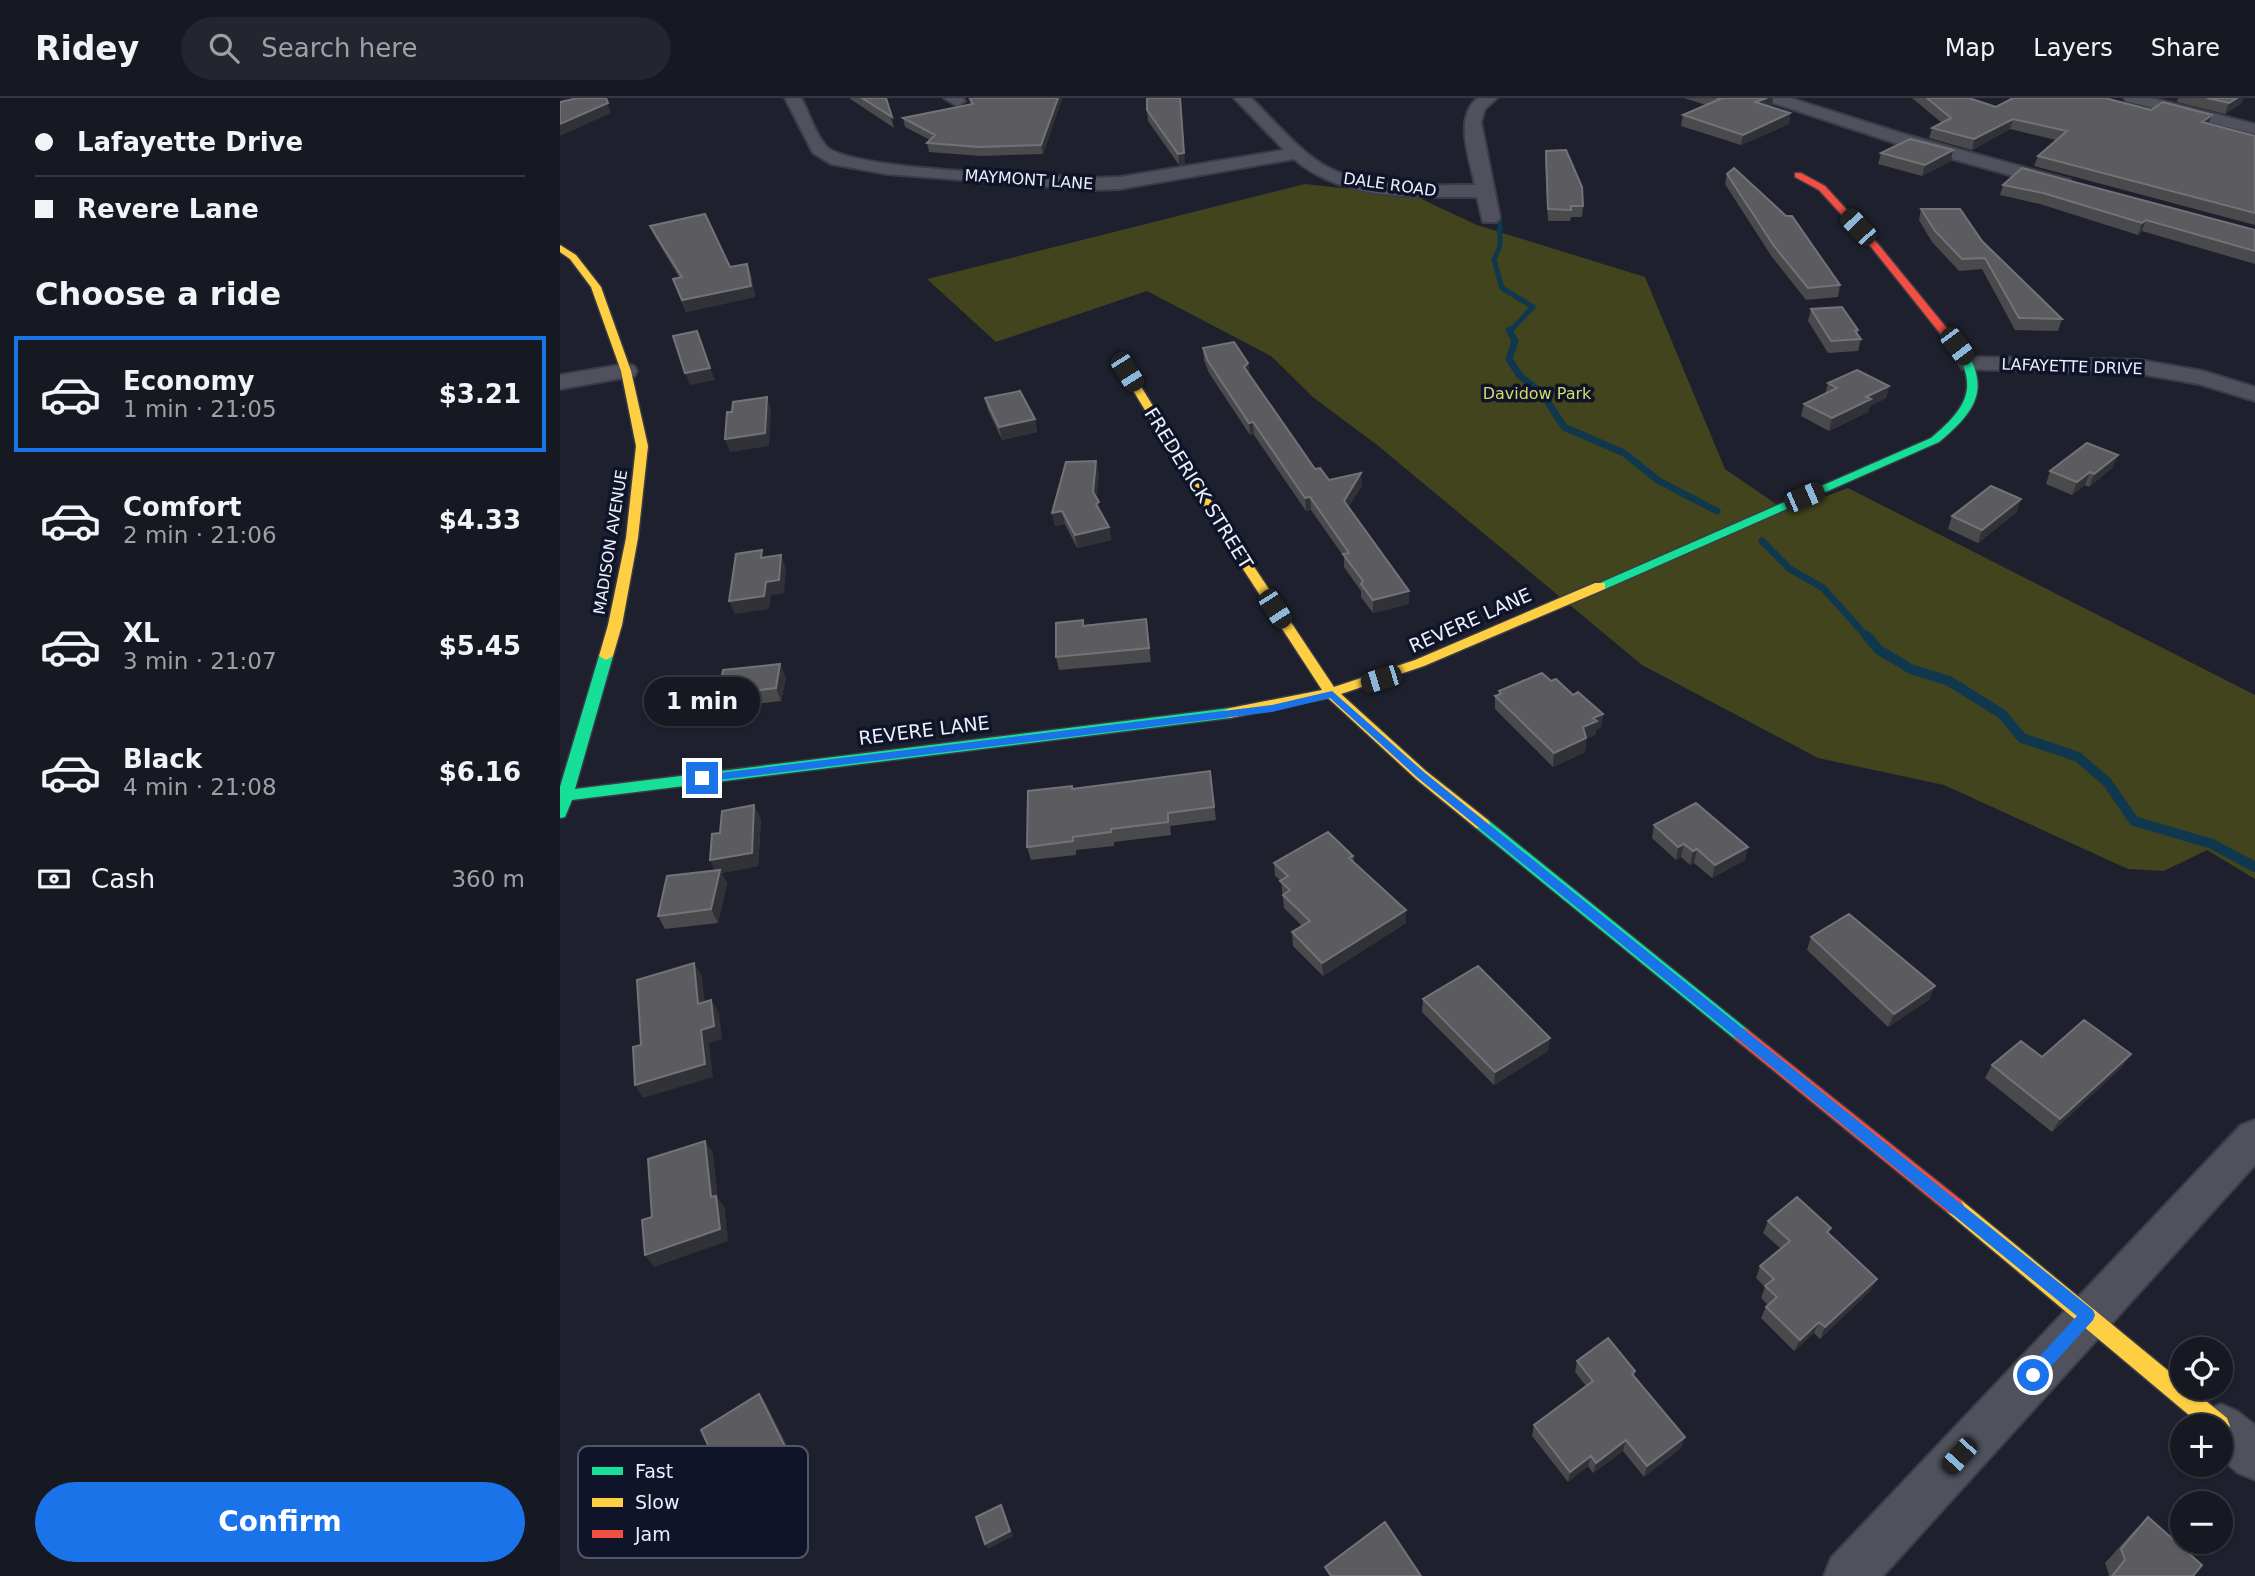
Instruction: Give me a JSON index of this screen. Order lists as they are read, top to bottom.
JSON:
{
  "streets": {
    "street": [
      "MAYMONT LANE",
      "DALE ROAD",
      "LAFAYETTE DRIVE",
      "FREDERICK STREET",
      "MADISON AVENUE",
      "REVERE LANE"
    ]
  },
  "crossings": [
    ["MAYMONT LANE", "DALE ROAD"],
    ["LAFAYETTE DRIVE", "REVERE LANE"],
    ["FREDERICK STREET", "REVERE LANE"],
    ["MADISON AVENUE", "REVERE LANE"]
  ],
  "parks": ["Davidow Park"],
  "legend": ["Fast", "Slow", "Jam"],
  "page": {
    "header": "Ridey",
    "search": "Search here",
    "nav": ["Map", "Layers", "Share"],
    "banner": ["Lafayette Drive", "Revere Lane"],
    "heading": "Choose a ride",
    "list": [
      {
        "name": "Economy",
        "note": "1 min · 21:05",
        "value": "$3.21"
      },
      {
        "name": "Comfort",
        "note": "2 min · 21:06",
        "value": "$4.33"
      },
      {
        "name": "XL",
        "note": "3 min · 21:07",
        "value": "$5.45"
      },
      {
        "name": "Black",
        "note": "4 min · 21:08",
        "value": "$6.16"
      }
    ],
    "bubble": "1 min",
    "pay": ["Cash", "360 m"],
    "map_buttons": ["+", "−"],
    "buttons": "Confirm"
  }
}
